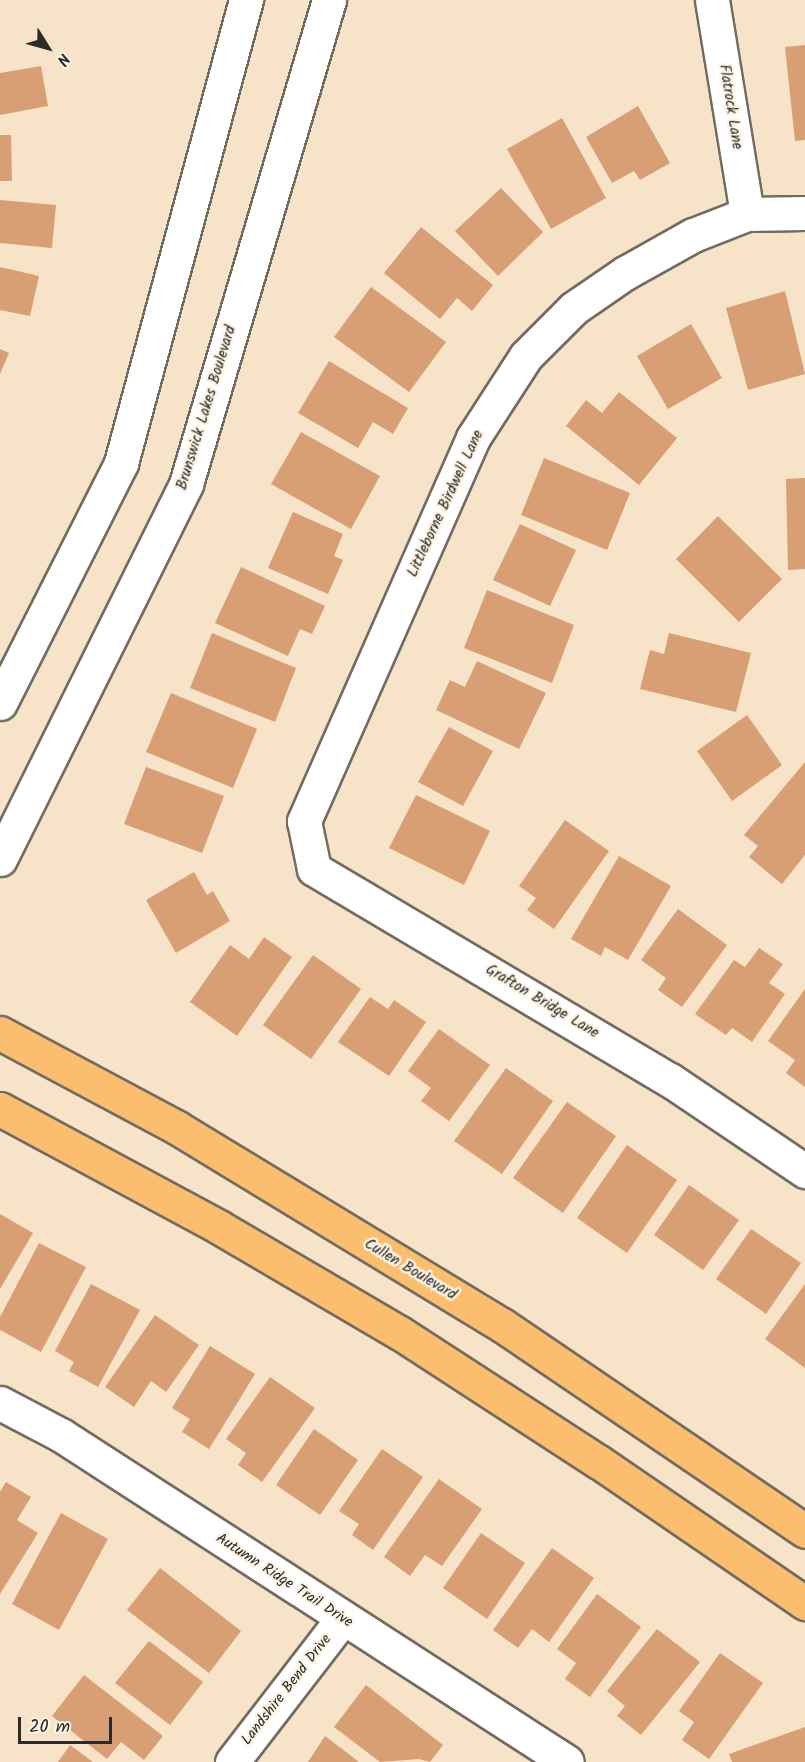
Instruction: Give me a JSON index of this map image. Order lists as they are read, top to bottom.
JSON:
{
  "streets": {
    "main road": ["Cullen Boulevard"],
    "street": [
      "Flatrock Lane",
      "Brunswick Lakes Boulevard",
      "Littleborne Birdwell Lane",
      "Grafton Bridge Lane",
      "Autumn Ridge Trail Drive",
      "Landshire Bend Drive"
    ]
  },
  "crossings": [
    ["Flatrock Lane", "Littleborne Birdwell Lane"],
    ["Littleborne Birdwell Lane", "Grafton Bridge Lane"],
    ["Autumn Ridge Trail Drive", "Landshire Bend Drive"]
  ],
  "scale_bar": "20 m",
  "north": "bottom right"
}
